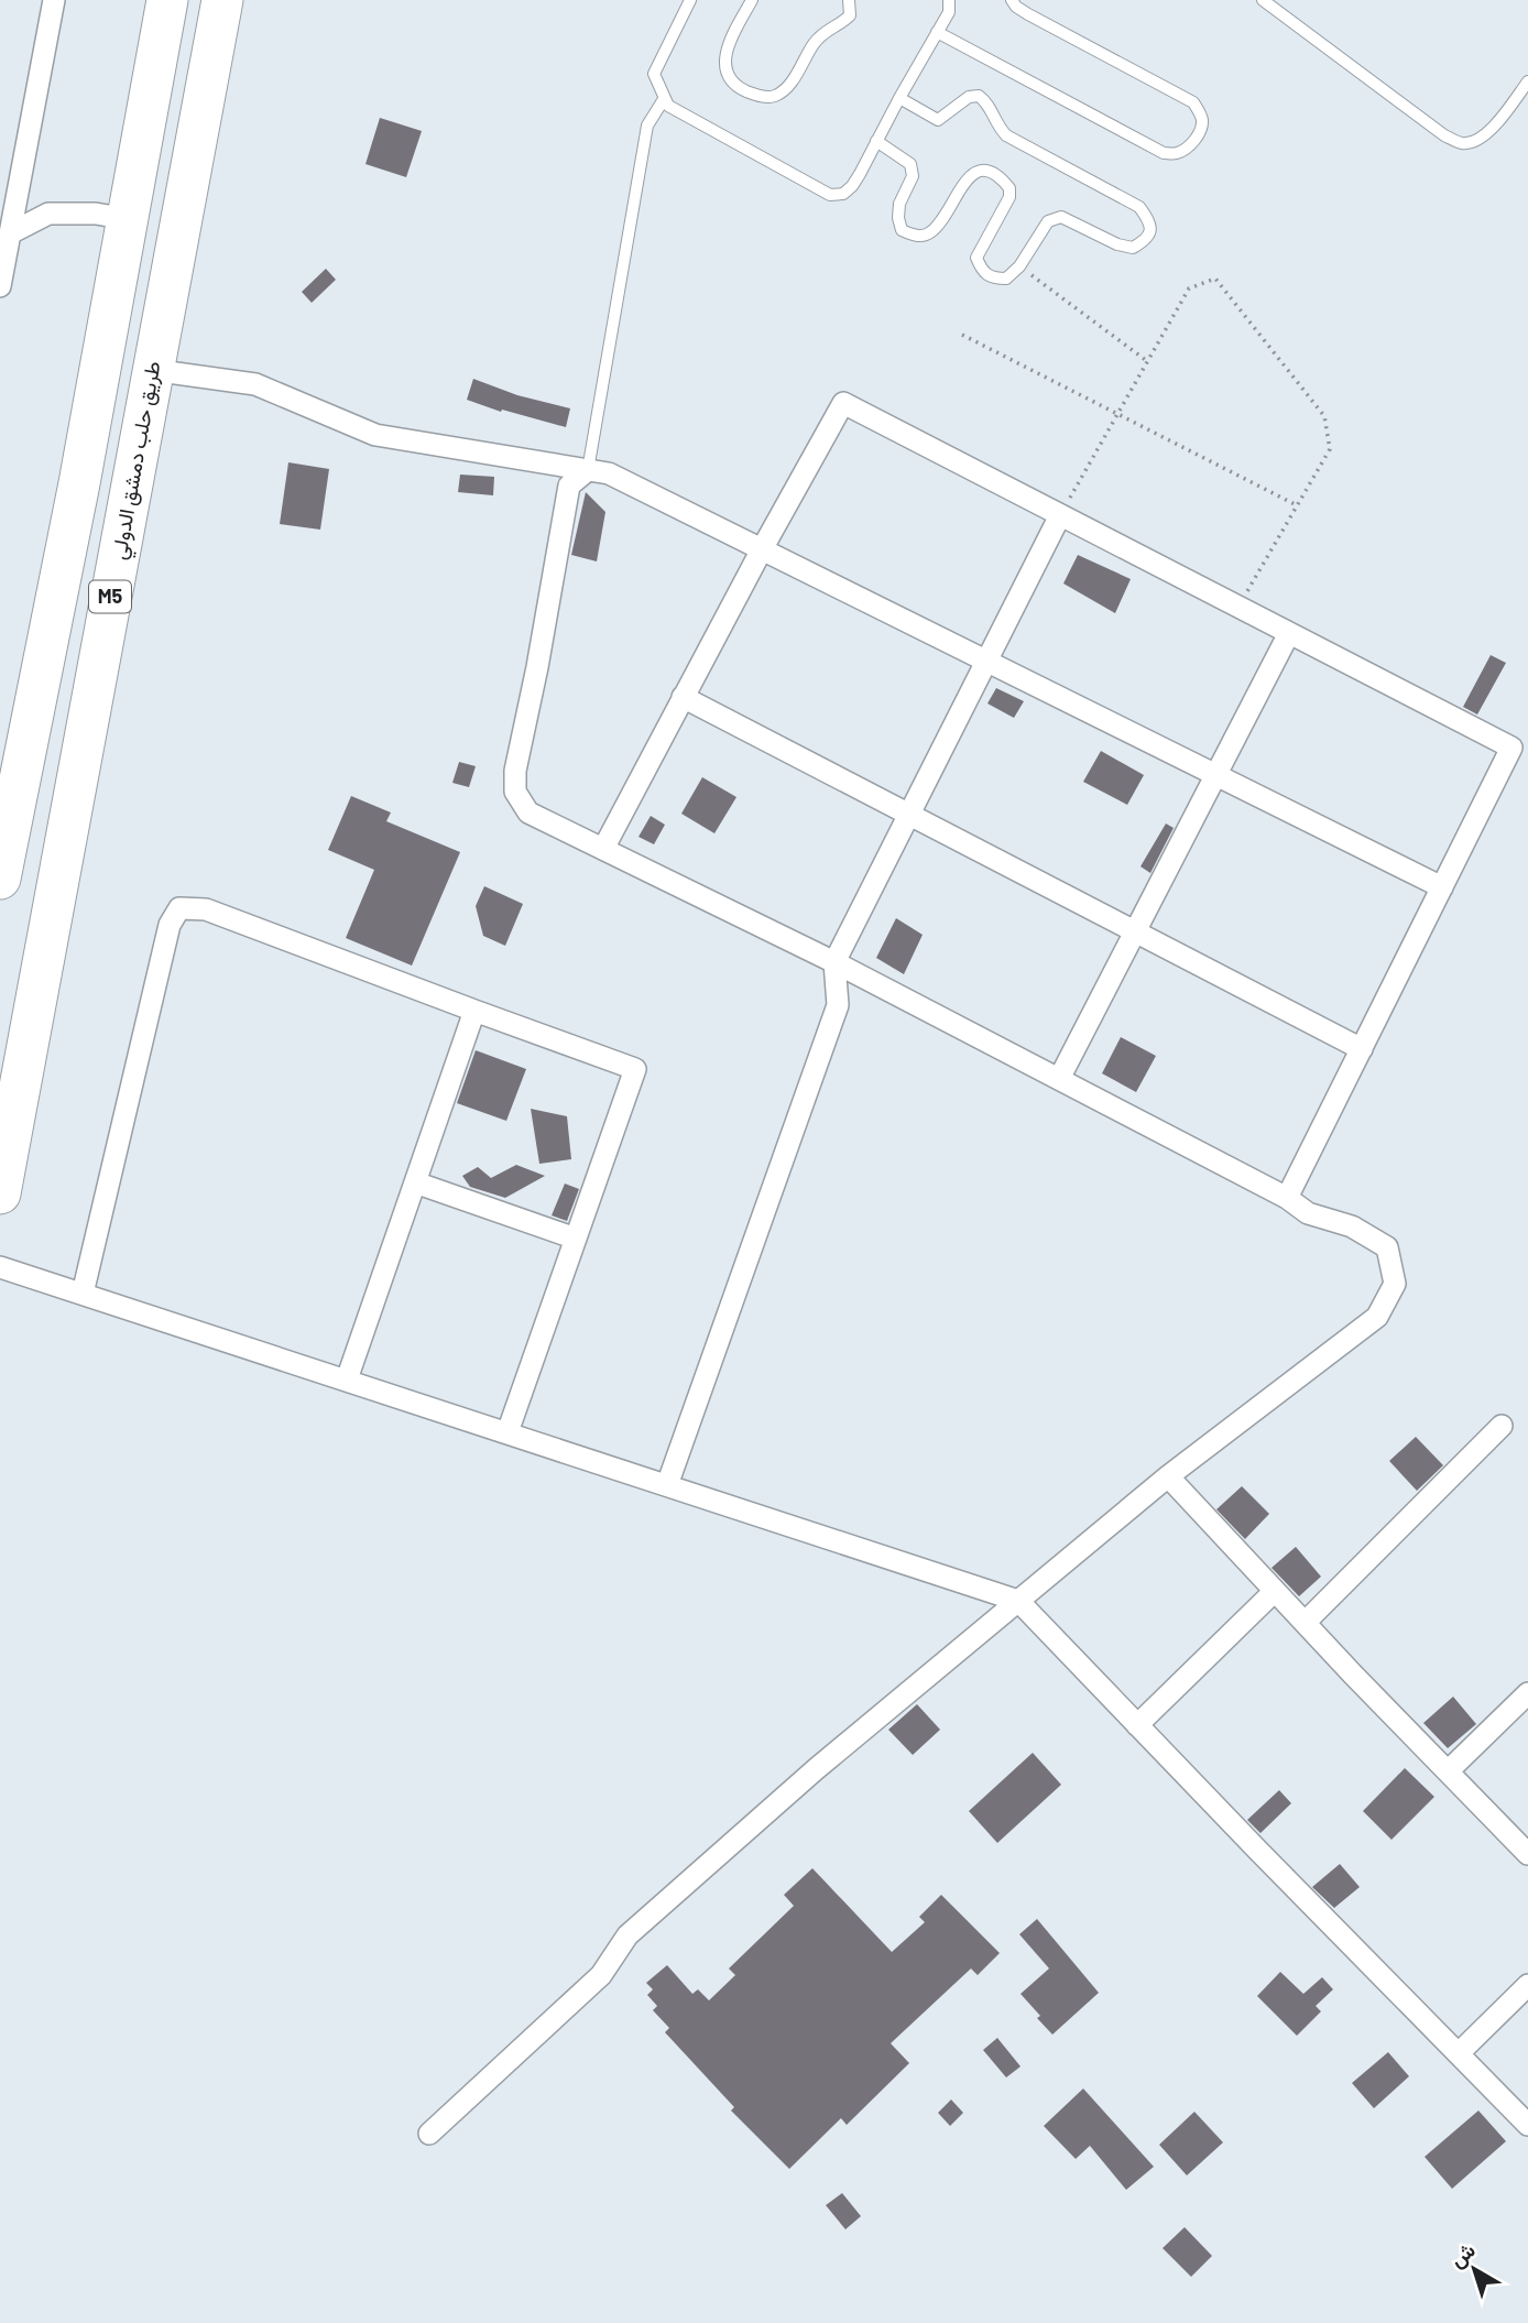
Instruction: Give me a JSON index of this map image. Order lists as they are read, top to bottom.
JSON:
{
  "streets": {
    "highway": ["طريق حلب دمشق الدولي", "M5"]
  },
  "north": "top left"
}
